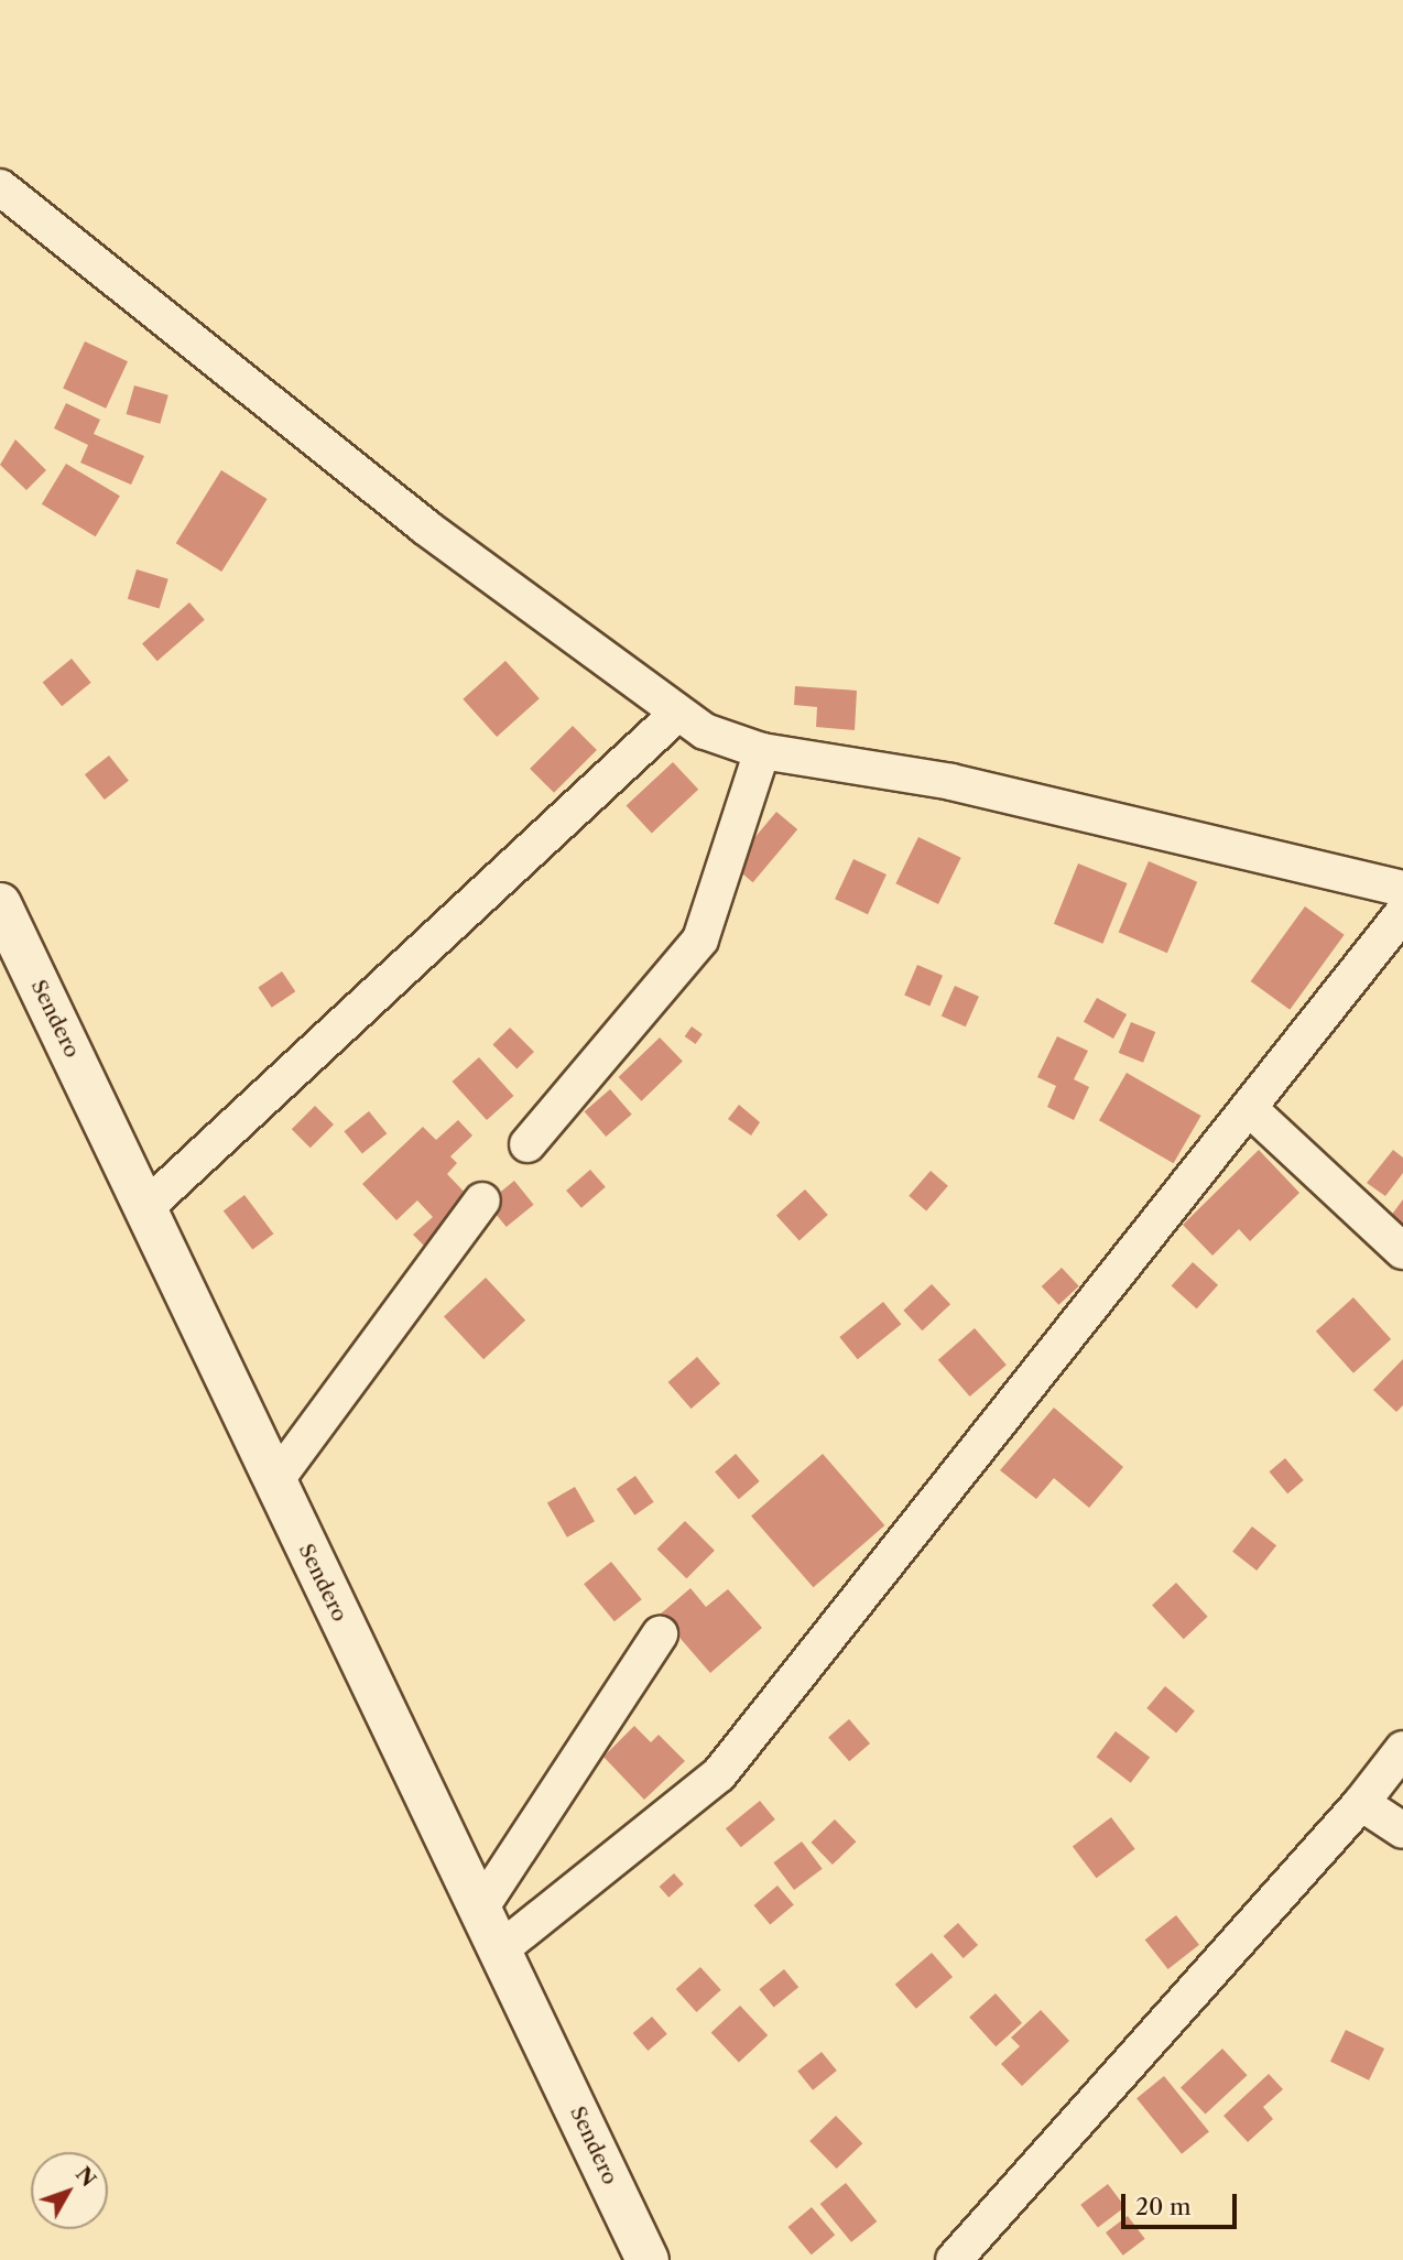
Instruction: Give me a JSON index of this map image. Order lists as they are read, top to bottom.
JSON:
{
  "streets": {
    "main road": ["Sendero"]
  },
  "scale_bar": "20 m",
  "north": "top right"
}
